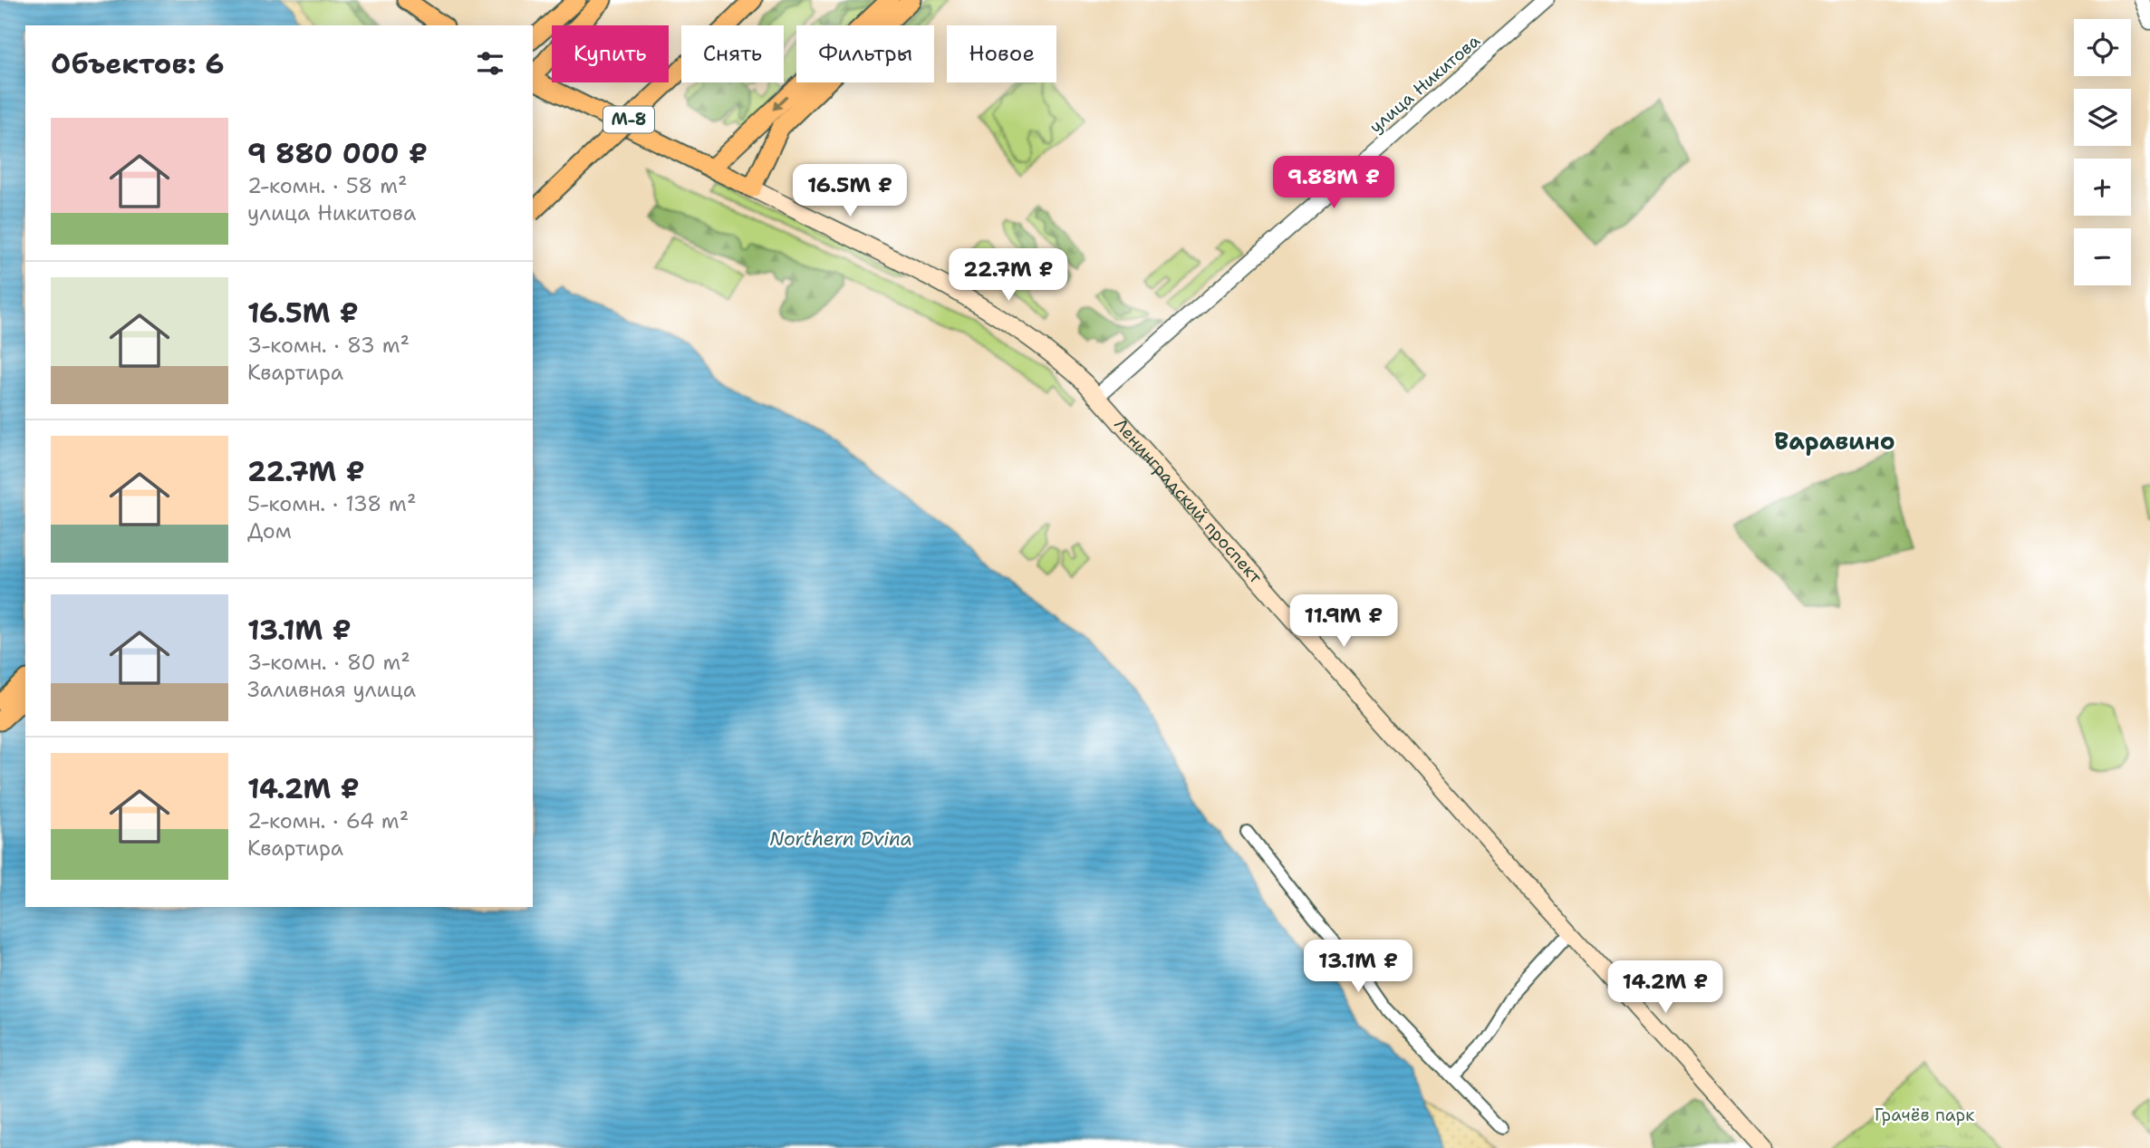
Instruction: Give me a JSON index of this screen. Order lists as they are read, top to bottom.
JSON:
{
  "streets": {
    "main road": ["М-8", "Ленинградский проспект"],
    "street": ["улица Никитова"]
  },
  "crossings": [
    ["улица Никитова", "Ленинградский проспект"]
  ],
  "districts": ["Варавино"],
  "water": ["Northern Dvina"],
  "parks": ["Грачёв парк"],
  "page": {
    "map_buttons": ["+", "−"],
    "chip": [
      "Купить",
      "Снять",
      "Фильтры",
      "Новое"
    ],
    "heading": "Объектов: 6",
    "list": [
      {
        "name": "9 880 000 ₽",
        "note": "2-комн. · 58 m² · улица Никитова"
      },
      {
        "name": "16.5M ₽",
        "note": "3-комн. · 83 m² · Квартира"
      },
      {
        "name": "22.7M ₽",
        "note": "5-комн. · 138 m² · Дом"
      },
      {
        "name": "13.1M ₽",
        "note": "3-комн. · 80 m² · Заливная улица"
      },
      {
        "name": "14.2M ₽",
        "note": "2-комн. · 64 m² · Квартира"
      }
    ],
    "price": [
      "9.88M ₽",
      "16.5M ₽",
      "22.7M ₽",
      "11.9M ₽",
      "13.1M ₽",
      "14.2M ₽"
    ]
  }
}
